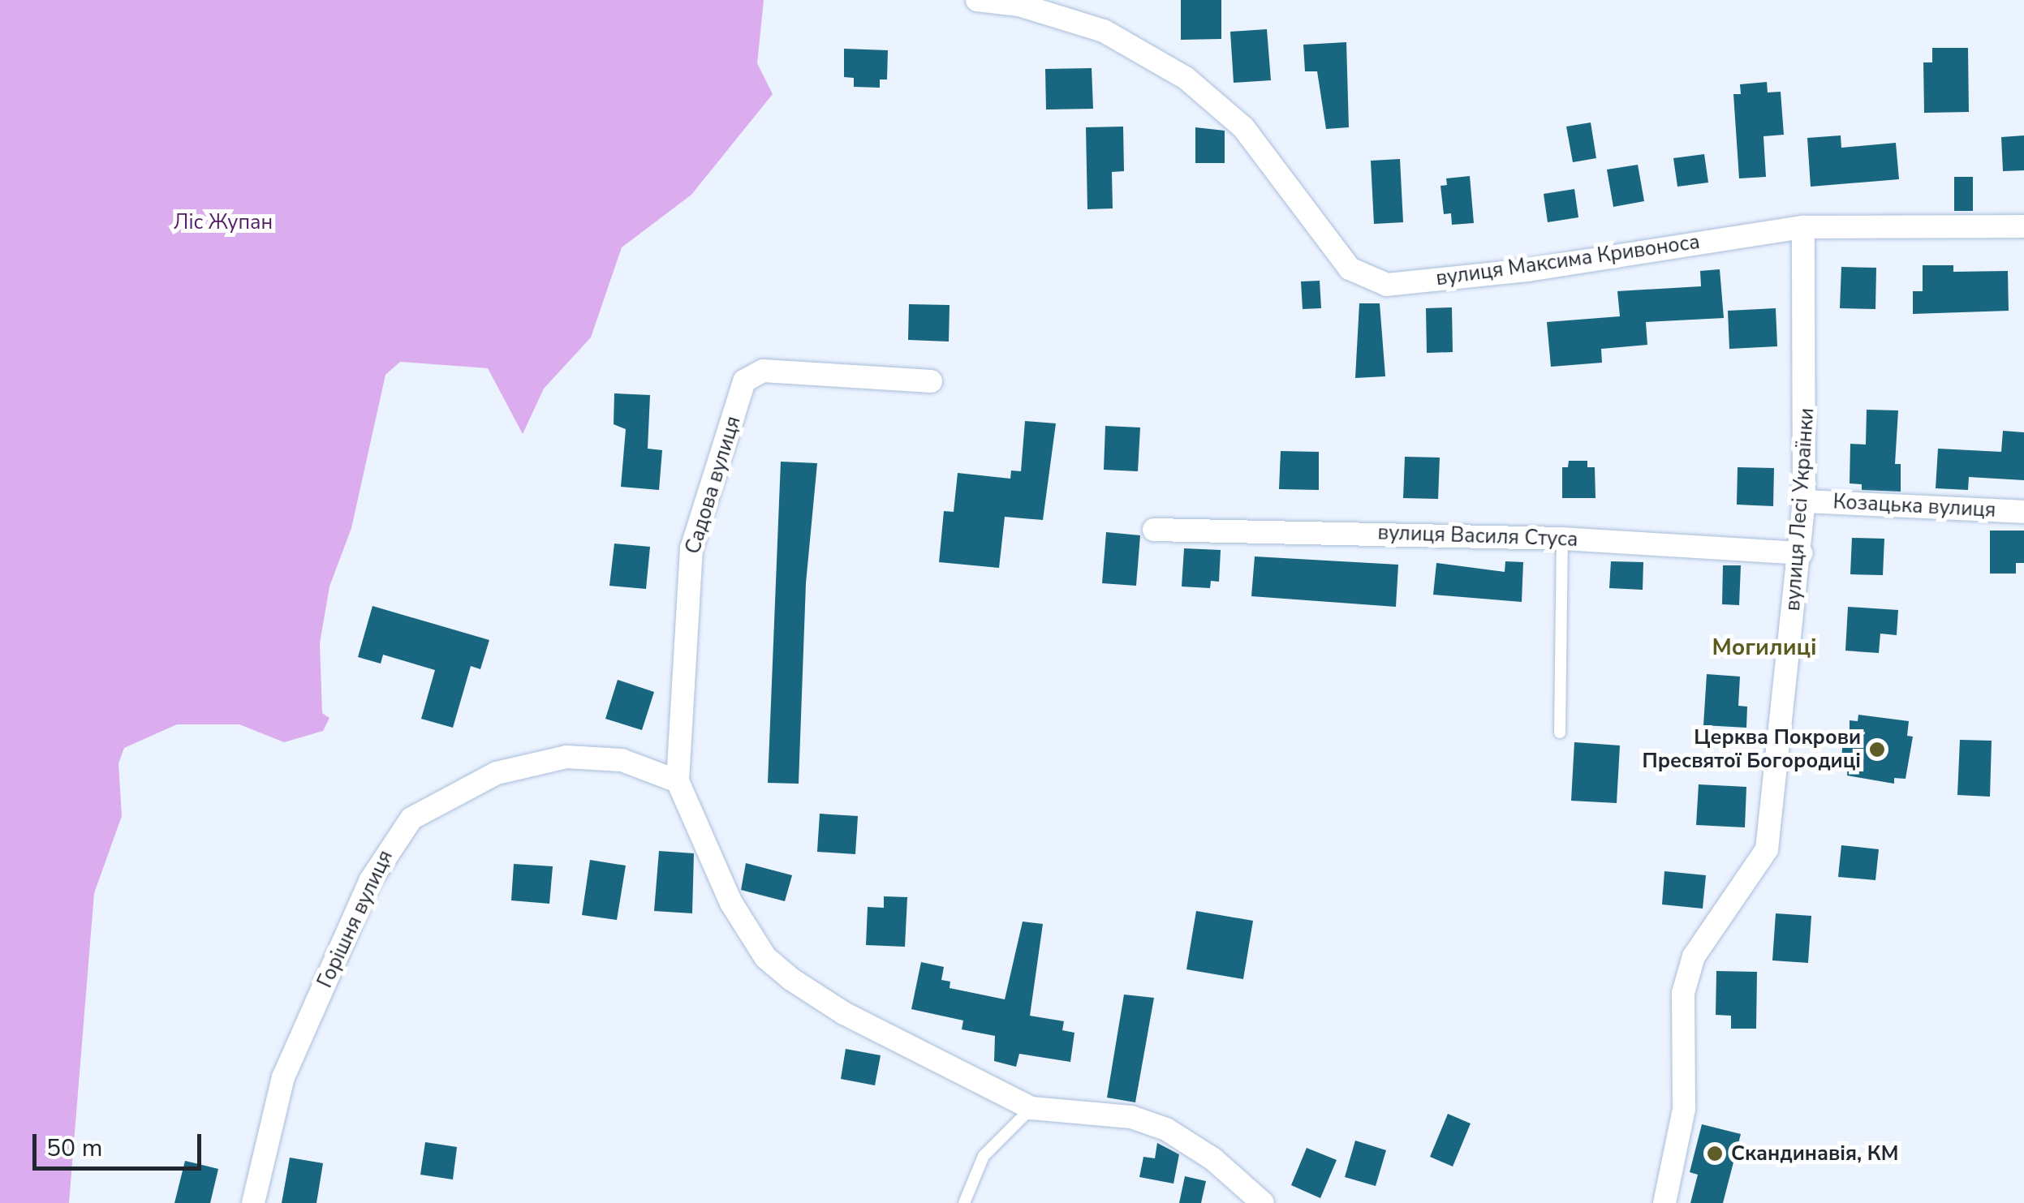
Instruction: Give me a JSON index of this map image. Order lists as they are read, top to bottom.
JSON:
{
  "streets": {
    "street": [
      "вулиця Максима Кривоноса",
      "Садова вулиця",
      "Козацька вулиця",
      "вулиця Лесі Українки",
      "вулиця Василя Стуса",
      "Горішня вулиця"
    ]
  },
  "crossings": [
    ["вулиця Максима Кривоноса", "вулиця Лесі Українки"],
    ["Садова вулиця", "Горішня вулиця"],
    ["Козацька вулиця", "вулиця Лесі Українки"],
    ["вулиця Лесі Українки", "вулиця Василя Стуса"]
  ],
  "districts": ["Могилиці"],
  "parks": ["Ліс Жупан"],
  "places": ["Церква Покрови Пресвятої Богородиці", "Скандинавія, КМ"],
  "scale_bar": "50 m"
}
